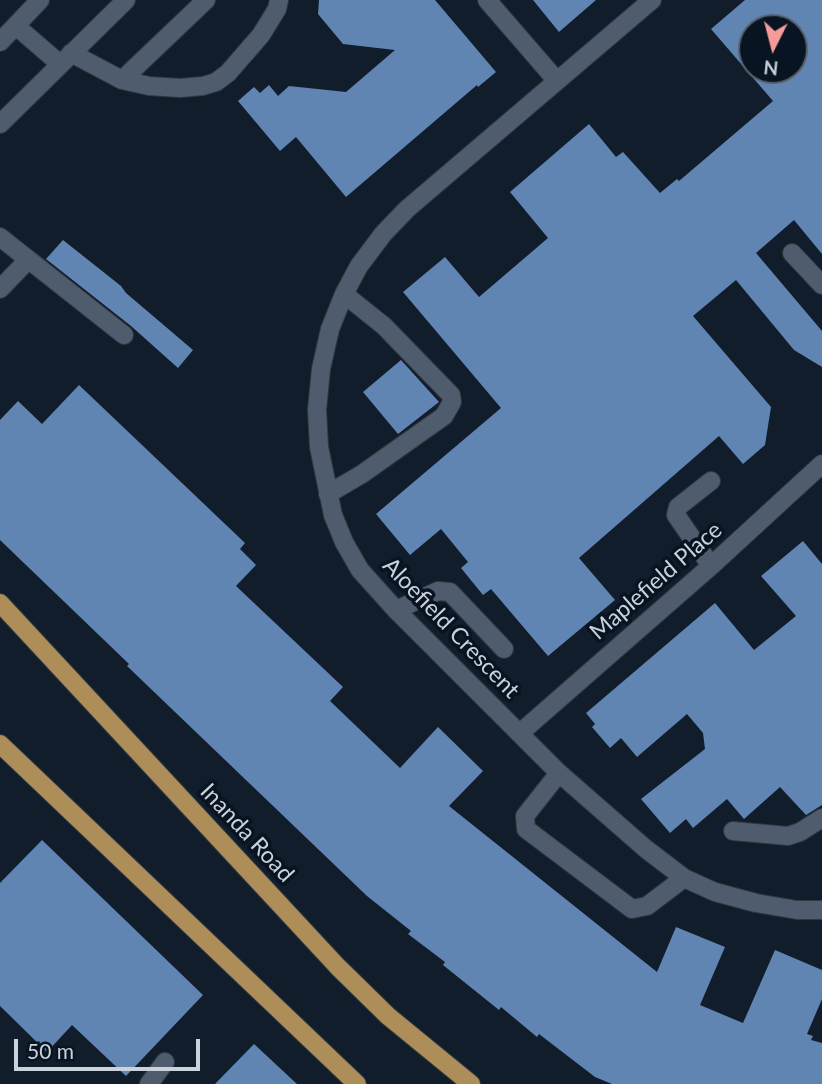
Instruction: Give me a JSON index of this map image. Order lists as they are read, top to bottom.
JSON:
{
  "streets": {
    "main road": ["Inanda Road"],
    "street": ["Maplefield Place", "Aloefield Crescent"]
  },
  "crossings": [
    ["Maplefield Place", "Aloefield Crescent"]
  ],
  "scale_bar": "50 m",
  "north": "bottom"
}
